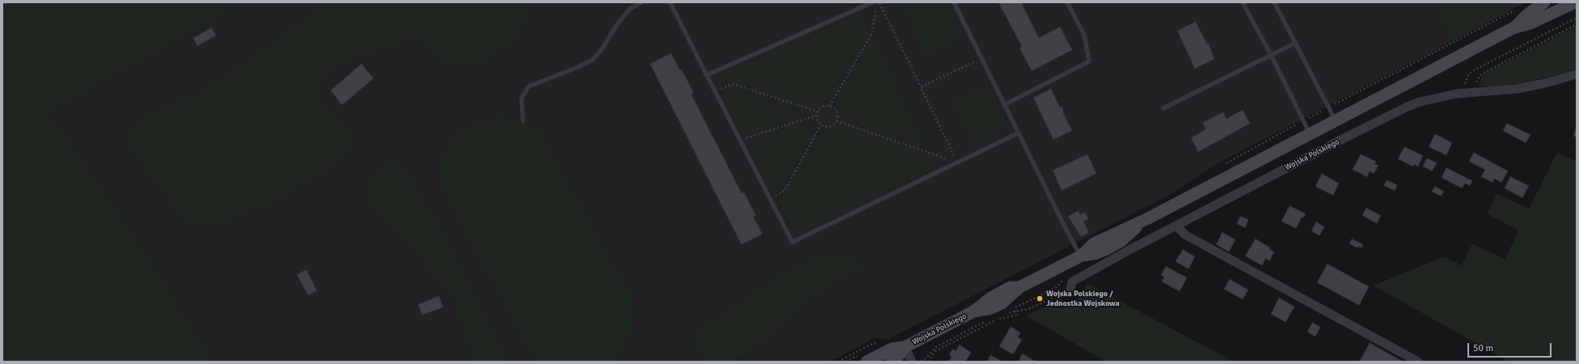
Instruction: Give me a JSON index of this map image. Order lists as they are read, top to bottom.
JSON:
{
  "streets": {
    "main road": ["Wojska Polskiego"]
  },
  "places": ["Wojska Polskiego / Jednostka Wojskowa"],
  "scale_bar": "50 m"
}
